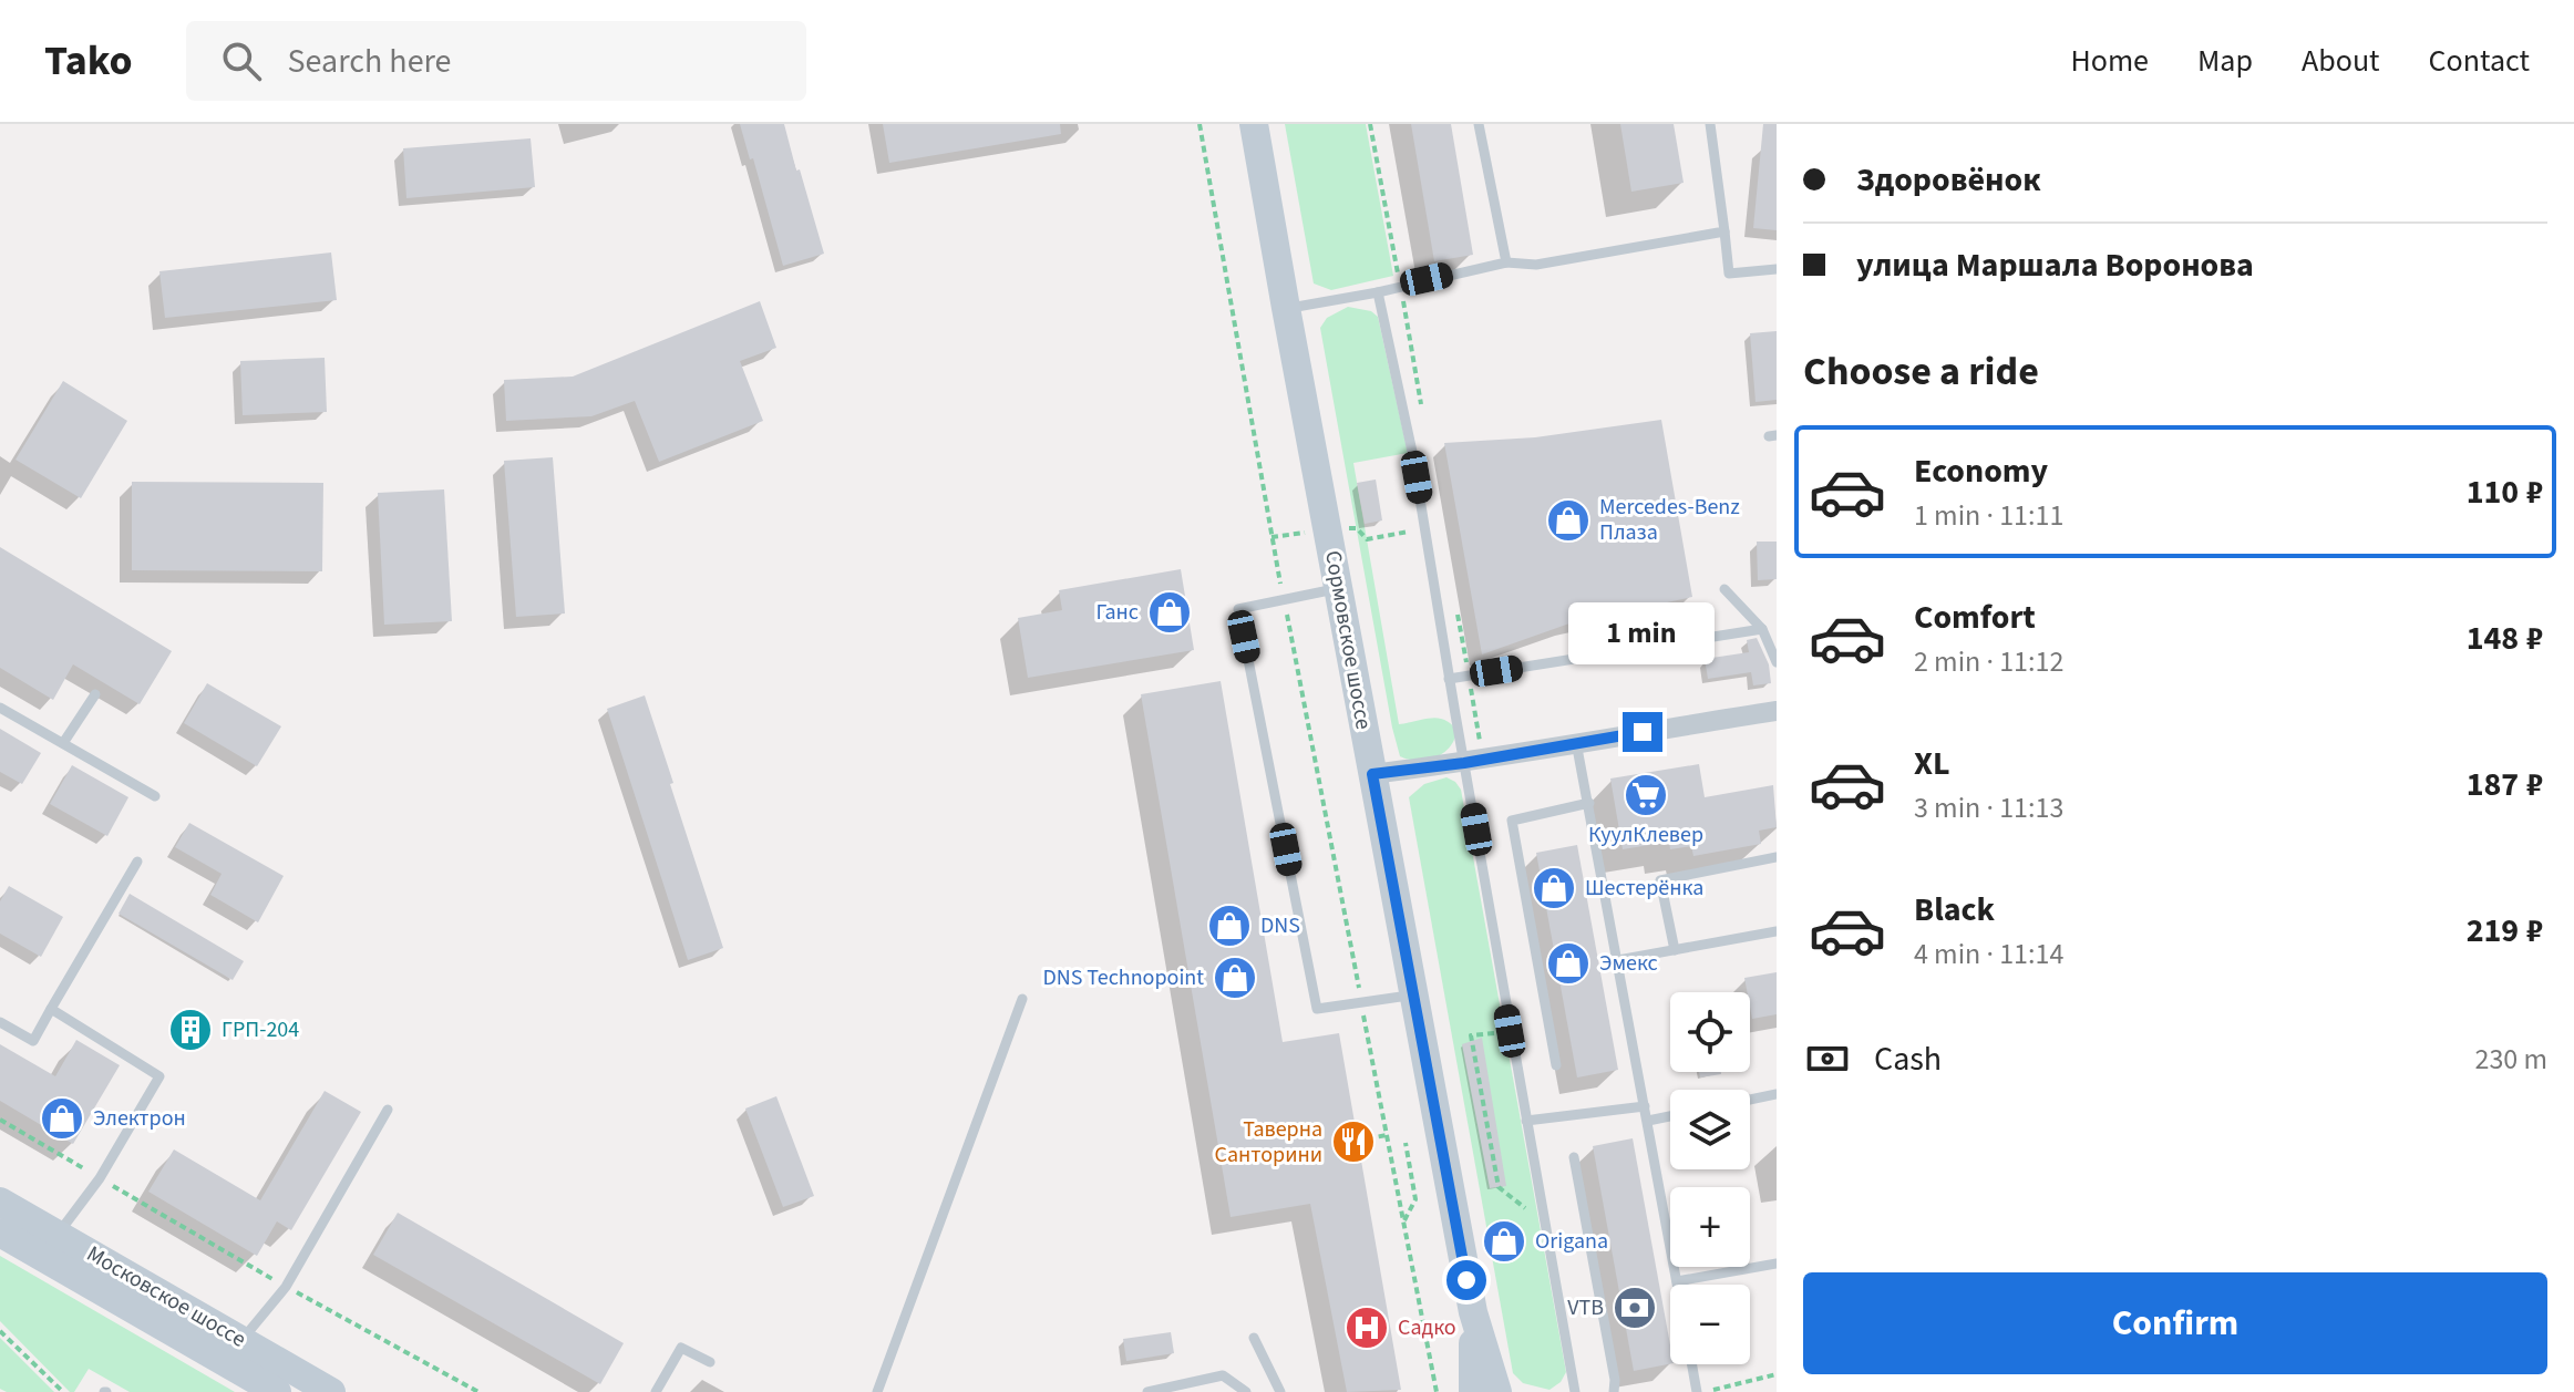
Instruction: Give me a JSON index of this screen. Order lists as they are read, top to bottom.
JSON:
{
  "streets": {
    "main road": ["Сормовское шоссе", "Московское шоссе"]
  },
  "places": {
    "shop": [
      "Mercedes-Benz Плаза",
      "Ганс",
      "Шестерёнка",
      "DNS",
      "Эмекс",
      "DNS Technopoint",
      "Электрон",
      "Origana"
    ],
    "supermarket": ["КуулКлевер"],
    "building": ["ГРП-204"],
    "restaurant": ["Таверна Санторини"],
    "bank": ["VTB"],
    "hospital": ["Садко"]
  },
  "page": {
    "header": "Tako",
    "search": "Search here",
    "nav": [
      "Home",
      "Map",
      "About",
      "Contact"
    ],
    "banner": ["Здоровёнок", "улица Маршала Воронова"],
    "heading": "Choose a ride",
    "list": [
      {
        "name": "Economy",
        "note": "1 min · 11:11",
        "value": "110 ₽"
      },
      {
        "name": "Comfort",
        "note": "2 min · 11:12",
        "value": "148 ₽"
      },
      {
        "name": "XL",
        "note": "3 min · 11:13",
        "value": "187 ₽"
      },
      {
        "name": "Black",
        "note": "4 min · 11:14",
        "value": "219 ₽"
      }
    ],
    "bubble": "1 min",
    "map_buttons": ["+", "−"],
    "pay": ["Cash", "230 m"],
    "buttons": "Confirm"
  }
}
